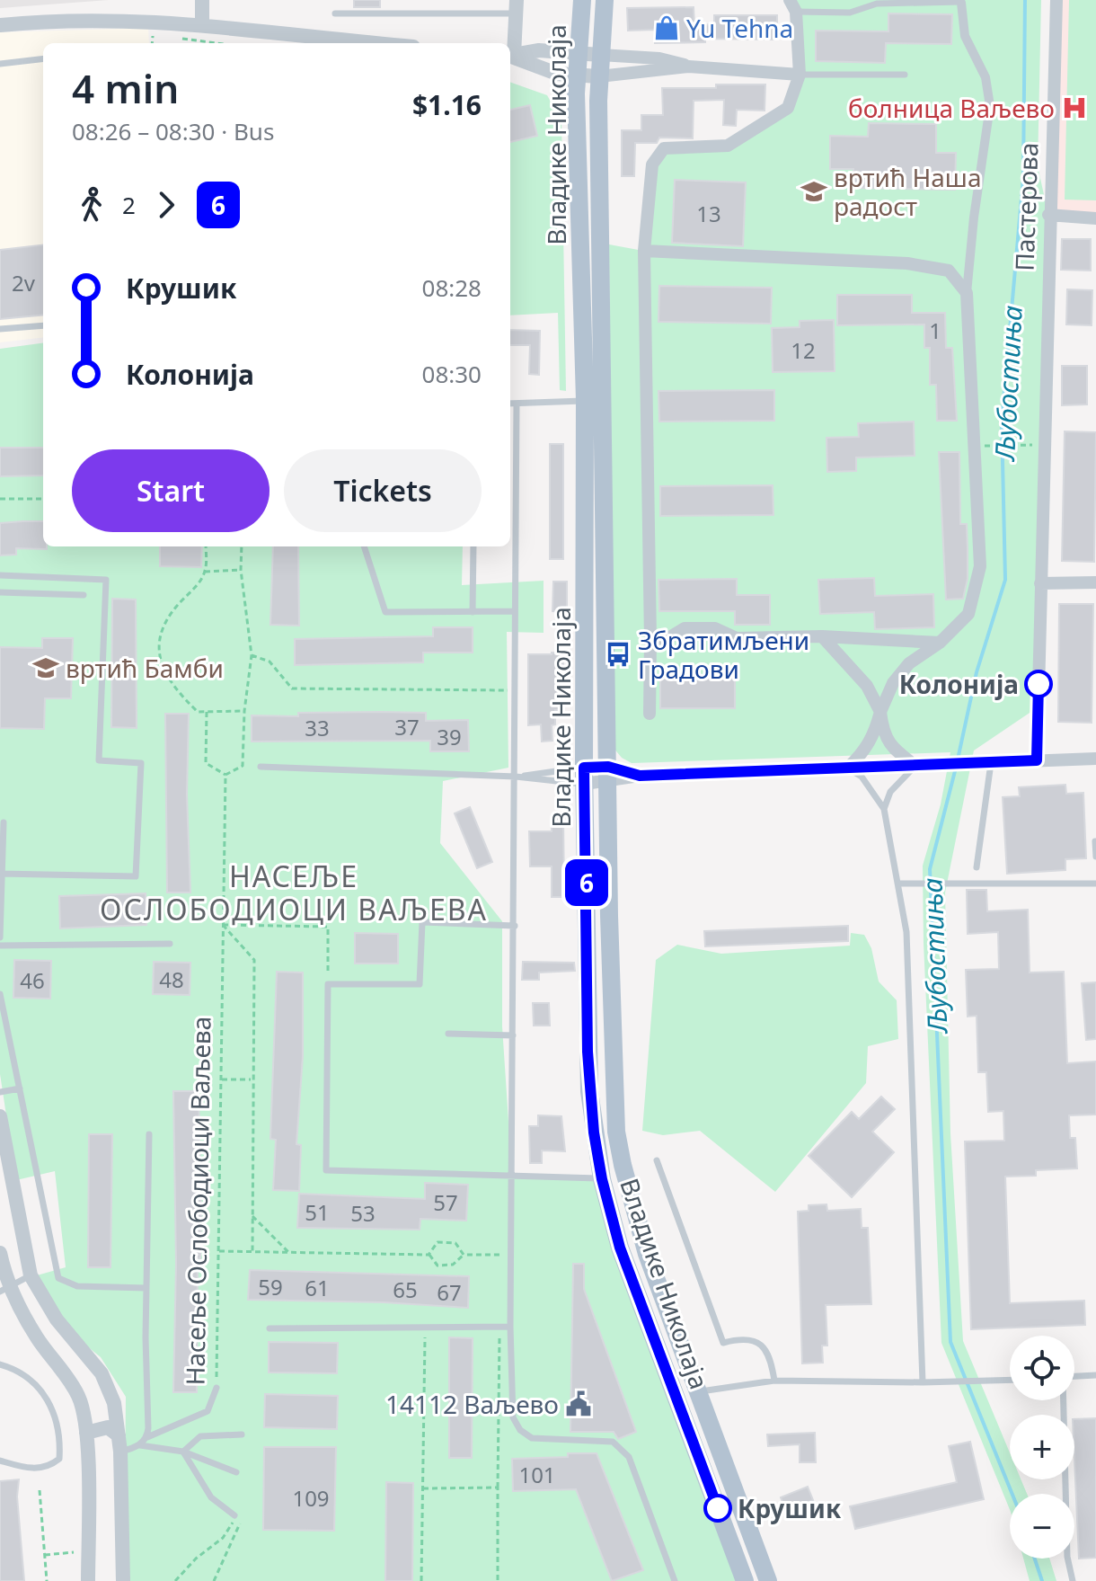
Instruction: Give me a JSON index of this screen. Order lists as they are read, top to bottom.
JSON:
{
  "streets": {
    "main road": ["Владике Николаја"],
    "street": ["Пастерова"],
    "lane": ["Насеље Ослободиоци Ваљева"]
  },
  "districts": ["НАСЕЉЕ ОСЛОБОДИОЦИ ВАЉЕВА"],
  "water": ["Љубостиња"],
  "places": {
    "shop": ["Yu Tehna"],
    "hospital": ["болница Ваљево"],
    "school or university": ["вртић Наша радост", "вртић Бамби"],
    "bus stop": ["Збратимљени Градови"],
    "other": ["Колонија", "Крушик"],
    "public building": ["14112 Ваљево"]
  },
  "lines": ["bus line 6"],
  "house_numbers": [
    "13",
    "2v",
    "1",
    "12",
    "37",
    "33",
    "39",
    "48",
    "46",
    "57",
    "51",
    "53",
    "59",
    "61",
    "65",
    "67",
    "101",
    "109"
  ],
  "page": {
    "on_map": "6",
    "heading": ["4 min", "08:26 – 08:30 · Bus", "$1.16"],
    "legs": ["2", "6"],
    "list": [
      {
        "name": "Крушик",
        "value": "08:28"
      },
      {
        "name": "Колонија",
        "value": "08:30"
      }
    ],
    "buttons": ["Start", "Tickets"],
    "map_buttons": ["+", "−"]
  }
}
